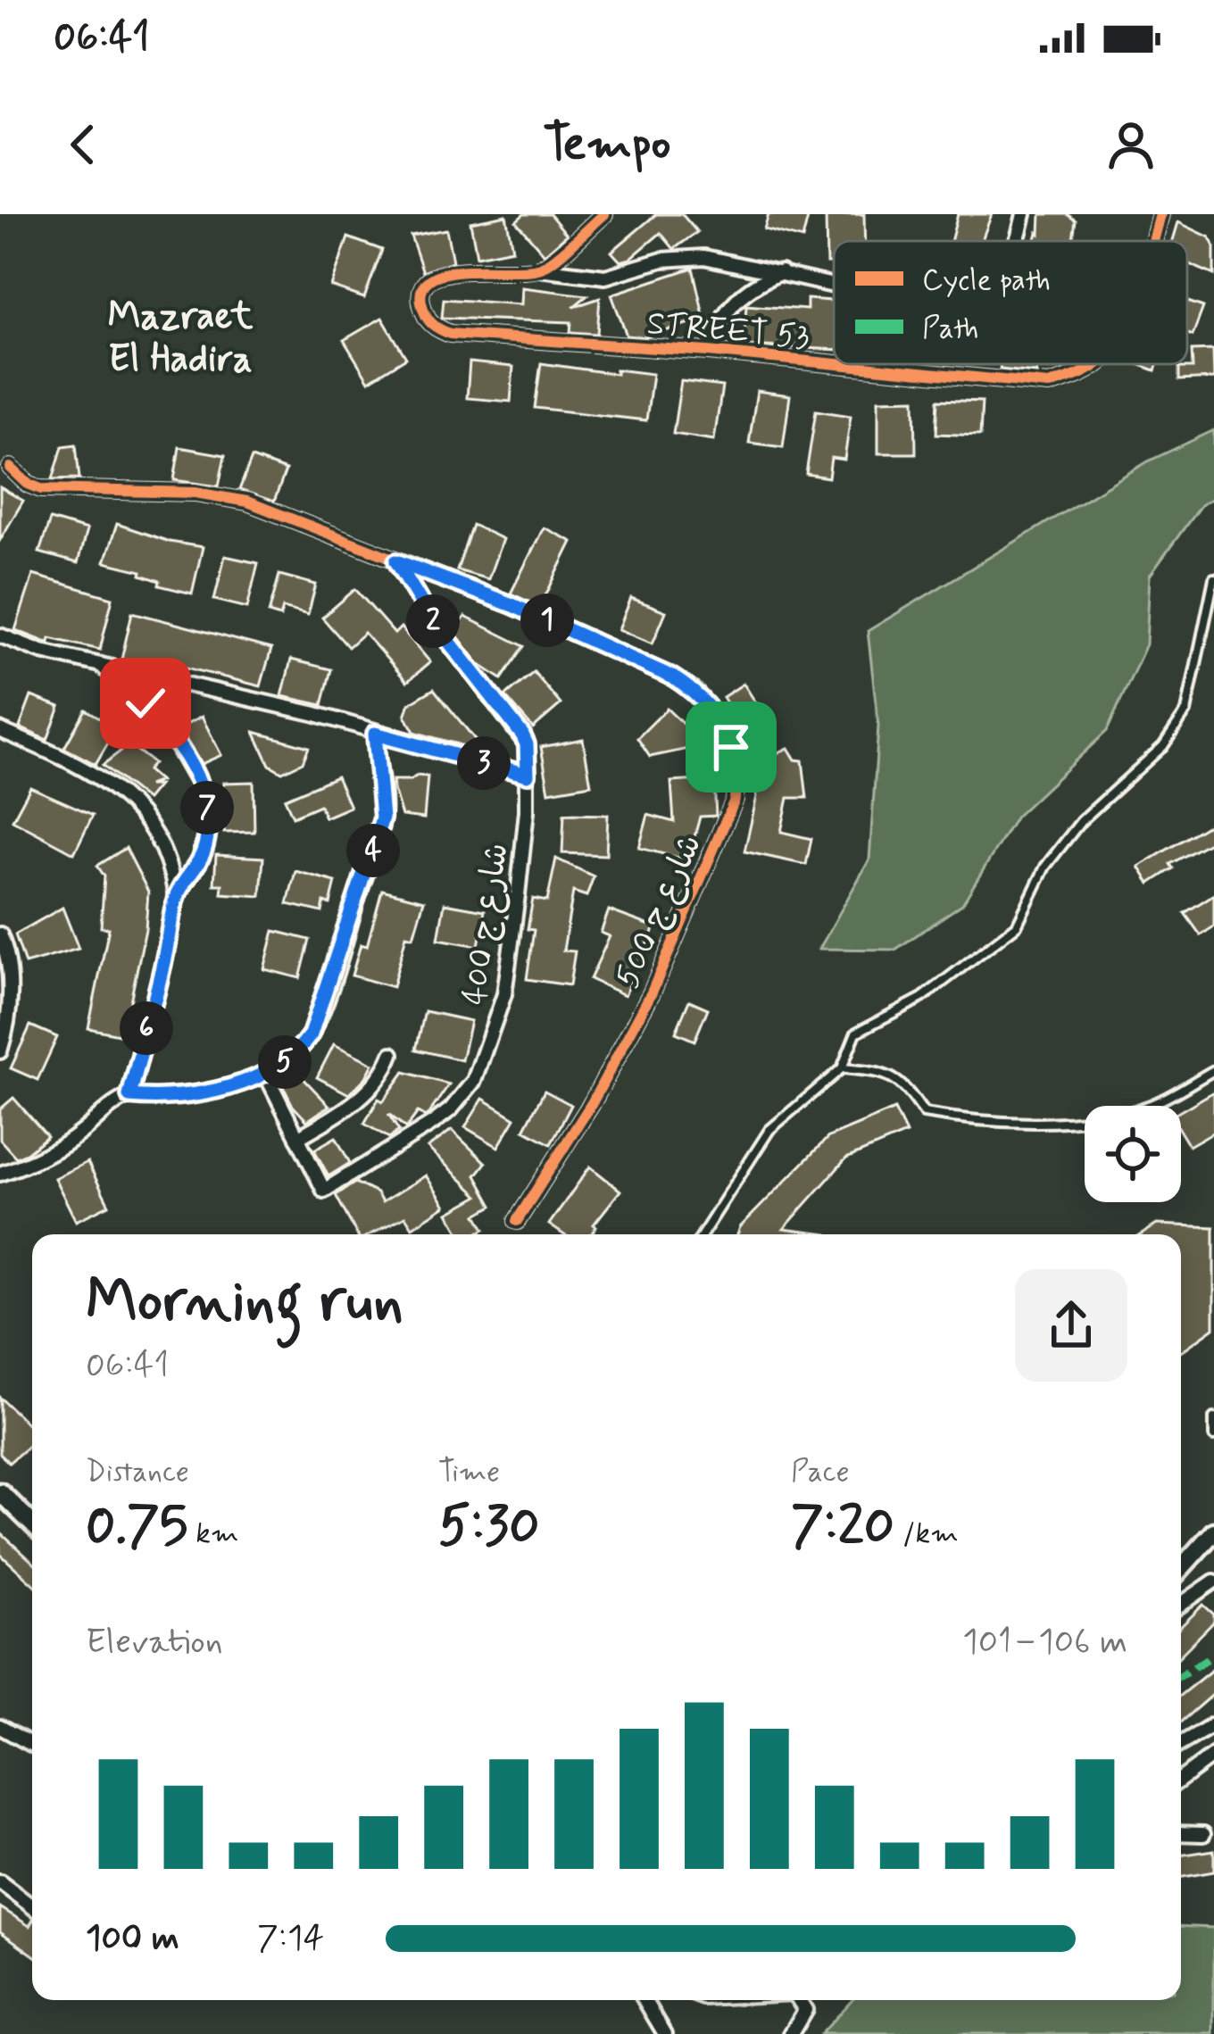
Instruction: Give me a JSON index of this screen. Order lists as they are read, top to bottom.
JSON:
{
  "streets": {
    "street": ["STREET 53", "شارع ج 500", "شارع ج 400"]
  },
  "districts": ["Mazraet El Hadira"],
  "legend": ["Cycle path", "Path"],
  "page": {
    "status": "06:41",
    "header": "Tempo",
    "pins": [
      "1",
      "2",
      "3",
      "7",
      "4",
      "6",
      "5"
    ],
    "heading": ["Morning run", "06:41"],
    "stats": [
      ["Distance", "0.75 km"],
      ["Time", "5:30"],
      ["Pace", "7:20 /km"]
    ],
    "chart": ["Elevation", "101–106 m"],
    "list": [
      {
        "name": "100 m",
        "note": "7:14"
      }
    ]
  }
}
